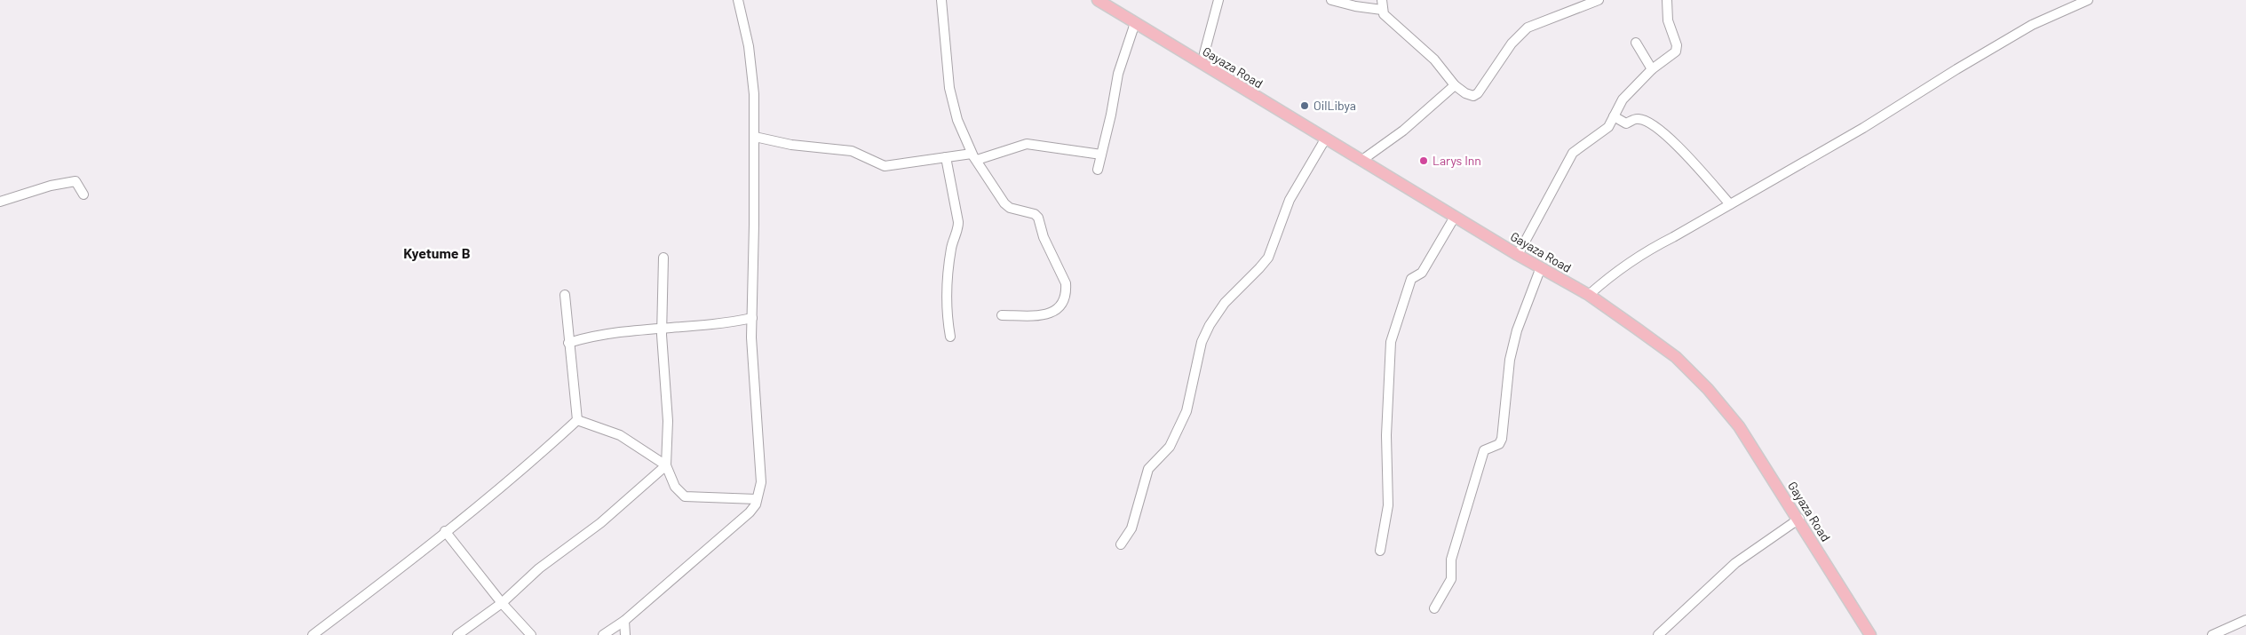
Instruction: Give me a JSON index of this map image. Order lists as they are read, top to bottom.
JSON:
{
  "streets": {
    "main road": ["Gayaza Road"]
  },
  "districts": ["Kyetume B"],
  "places": ["OilLibya", "Larys Inn"]
}
